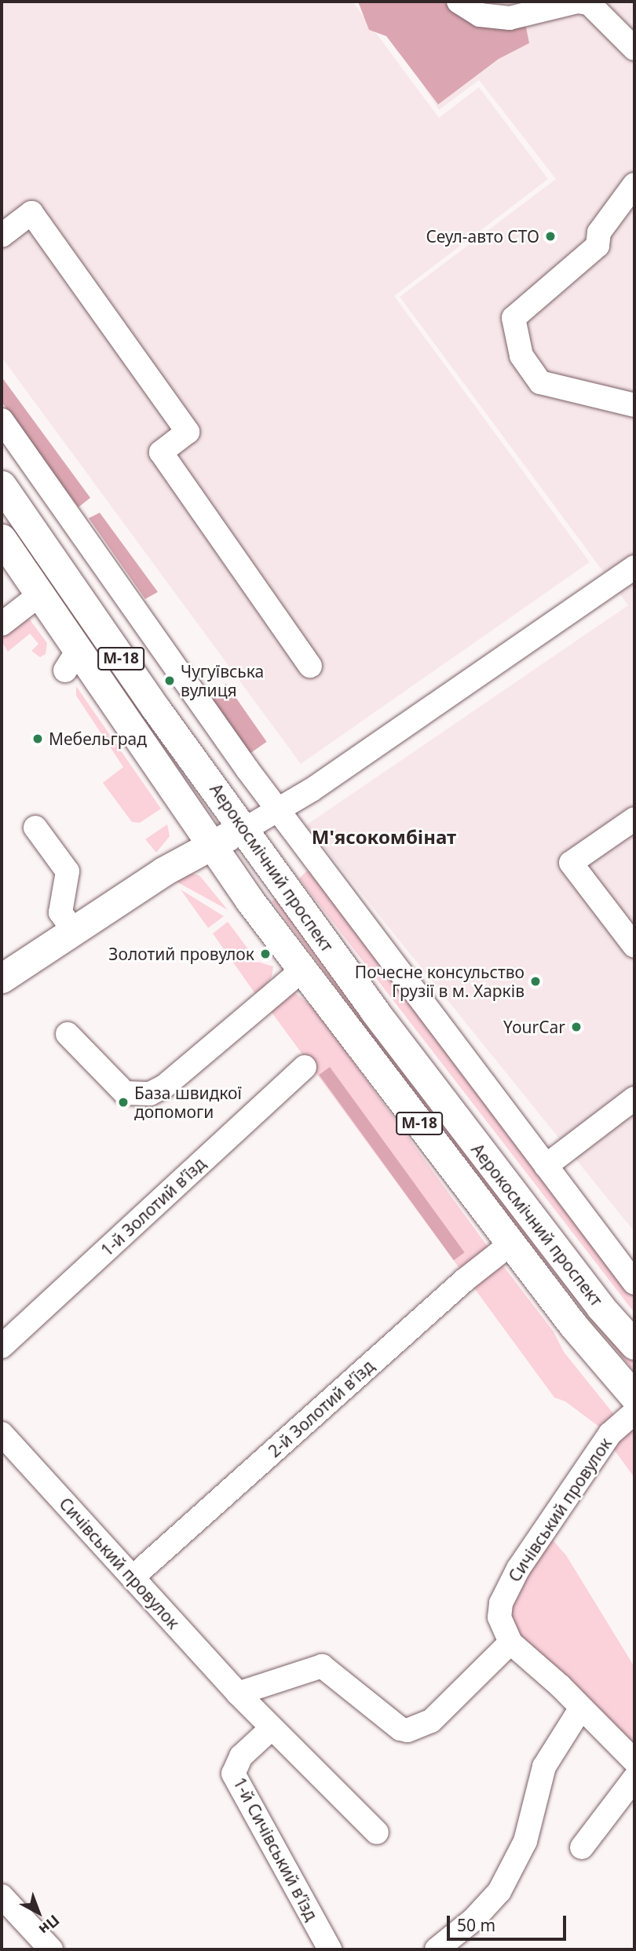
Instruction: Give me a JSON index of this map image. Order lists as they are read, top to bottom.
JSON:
{
  "streets": {
    "main road": ["М-18", "Аерокосмічний проспект"],
    "street": [
      "1-й Золотий в’їзд",
      "2-й Золотий в’їзд",
      "Сичівський провулок",
      "1-й Сичівський в’їзд"
    ]
  },
  "crossings": [
    ["Аерокосмічний проспект", "2-й Золотий в’їзд"],
    ["2-й Золотий в’їзд", "Сичівський провулок"],
    ["Сичівський провулок", "1-й Сичівський в’їзд"]
  ],
  "districts": ["М'ясокомбінат"],
  "places": [
    "Сеул-авто СТО",
    "Чугуївська вулиця",
    "Мебельград",
    "Золотий провулок",
    "Почесне консульство Грузії в м. Харків",
    "YourCar",
    "База швидкої допомоги"
  ],
  "scale_bar": "50 m",
  "north": "bottom right"
}
